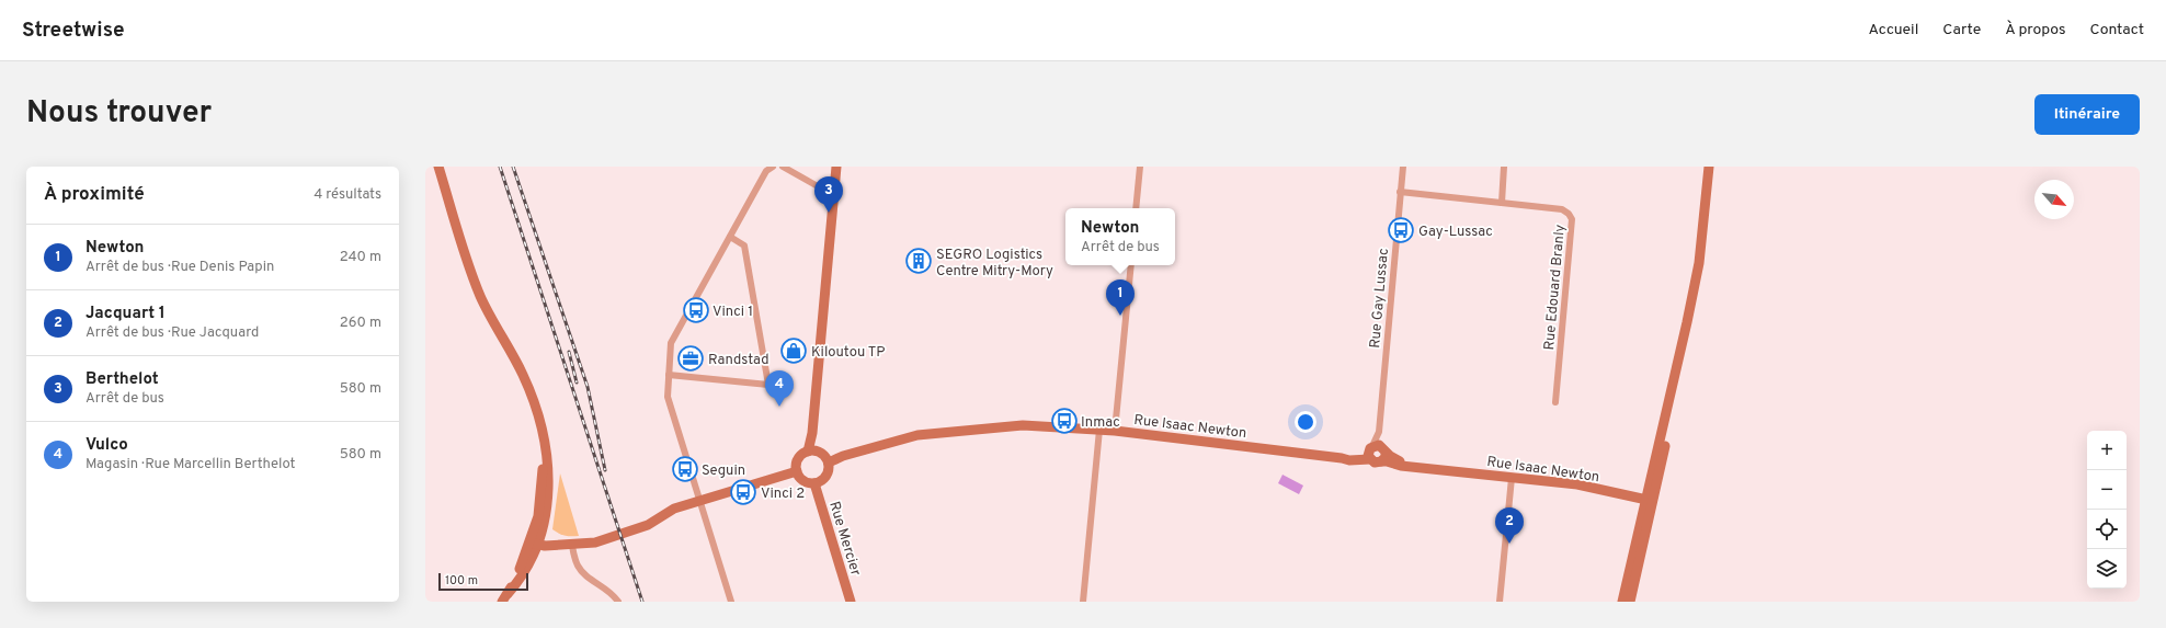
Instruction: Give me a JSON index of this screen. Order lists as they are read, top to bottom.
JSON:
{
  "streets": {
    "street": [
      "Rue Edouard Branly",
      "Rue Gay Lussac",
      "Rue Isaac Newton",
      "Rue Mercier"
    ]
  },
  "crossings": [
    ["Rue Edouard Branly", "Rue Gay Lussac"],
    ["Rue Gay Lussac", "Rue Isaac Newton"],
    ["Rue Isaac Newton", "Rue Mercier"]
  ],
  "places": {
    "bus stop": [
      "Gay-Lussac",
      "Vinci 1",
      "Inmac",
      "Seguin",
      "Vinci 2"
    ],
    "building": ["SEGRO Logistics Centre Mitry-Mory"],
    "shop": ["Kiloutou TP"],
    "office": ["Randstad"]
  },
  "scale_bar": "100 m",
  "north": "bottom right",
  "page": {
    "header": "Streetwise",
    "nav": [
      "Accueil",
      "Carte",
      "À propos",
      "Contact"
    ],
    "title": "Nous trouver",
    "buttons": "Itinéraire",
    "heading": ["À proximité", "4 résultats"],
    "pins": [
      "3",
      "1",
      "4",
      "2"
    ],
    "popup": ["Newton", "Arrêt de bus"],
    "list": [
      {
        "mark": "1",
        "name": "Newton",
        "note": "Arrêt de bus · Rue Denis Papin",
        "value": "240 m"
      },
      {
        "mark": "2",
        "name": "Jacquart 1",
        "note": "Arrêt de bus · Rue Jacquard",
        "value": "260 m"
      },
      {
        "mark": "3",
        "name": "Berthelot",
        "note": "Arrêt de bus",
        "value": "580 m"
      },
      {
        "mark": "4",
        "name": "Vulco",
        "note": "Magasin · Rue Marcellin Berthelot",
        "value": "580 m"
      }
    ],
    "map_buttons": ["+", "−"],
    "scale": "100 m"
  }
}
